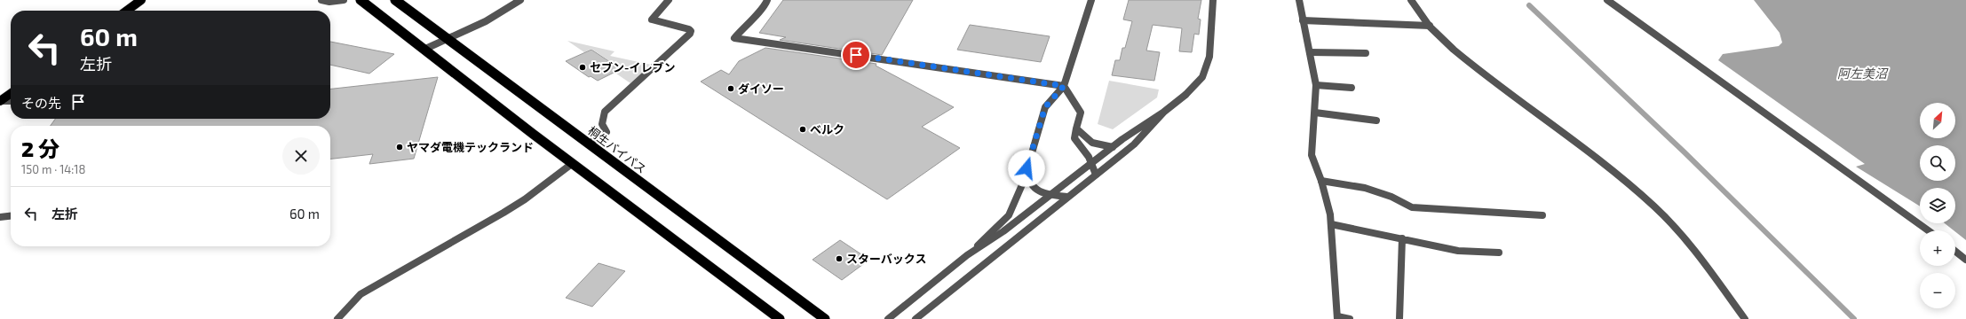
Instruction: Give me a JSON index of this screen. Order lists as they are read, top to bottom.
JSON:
{
  "streets": {
    "highway": ["桐生バイパス"]
  },
  "water": ["阿左美沼"],
  "places": [
    "セブン-イレブン",
    "ダイソー",
    "ベルク",
    "ヤマダ電機テックランド",
    "スターバックス"
  ],
  "north": "top right",
  "page": {
    "turn": ["60 m", "左折"],
    "then": "その先",
    "map_buttons": ["+", "−"],
    "heading": ["2 分", "150 m · 14:18"],
    "list": [
      {
        "name": "左折",
        "value": "60 m"
      }
    ]
  }
}
